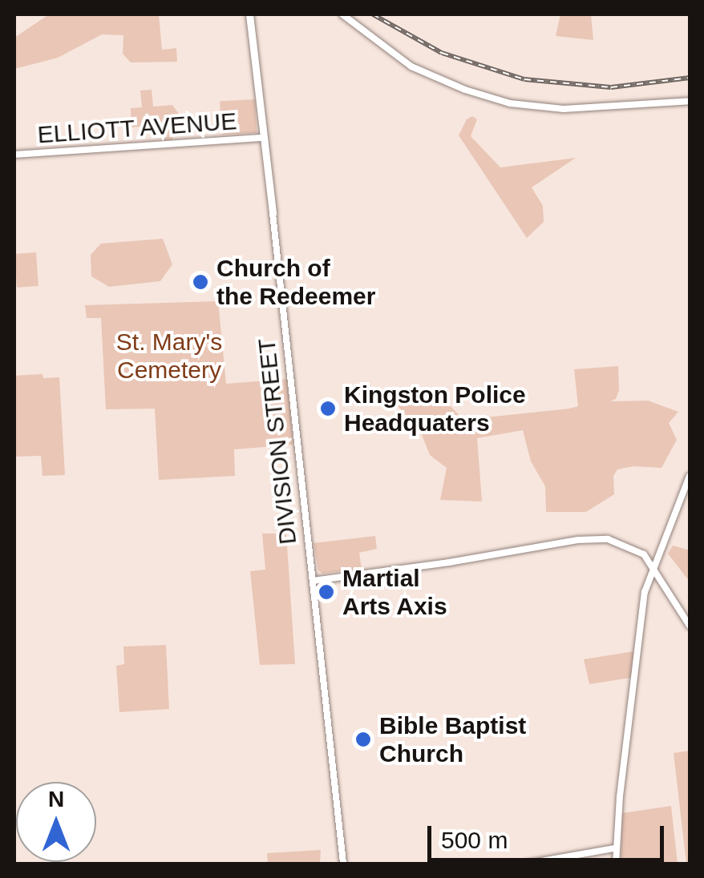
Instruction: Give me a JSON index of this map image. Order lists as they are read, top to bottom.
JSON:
{
  "streets": {
    "main road": ["ELLIOTT AVENUE", "DIVISION STREET"]
  },
  "crossings": [
    ["ELLIOTT AVENUE", "DIVISION STREET"]
  ],
  "parks": ["St. Mary's Cemetery"],
  "places": [
    "Church of the Redeemer",
    "Kingston Police Headquaters",
    "Martial Arts Axis",
    "Bible Baptist Church"
  ],
  "scale_bar": "500 m",
  "north": "top"
}
